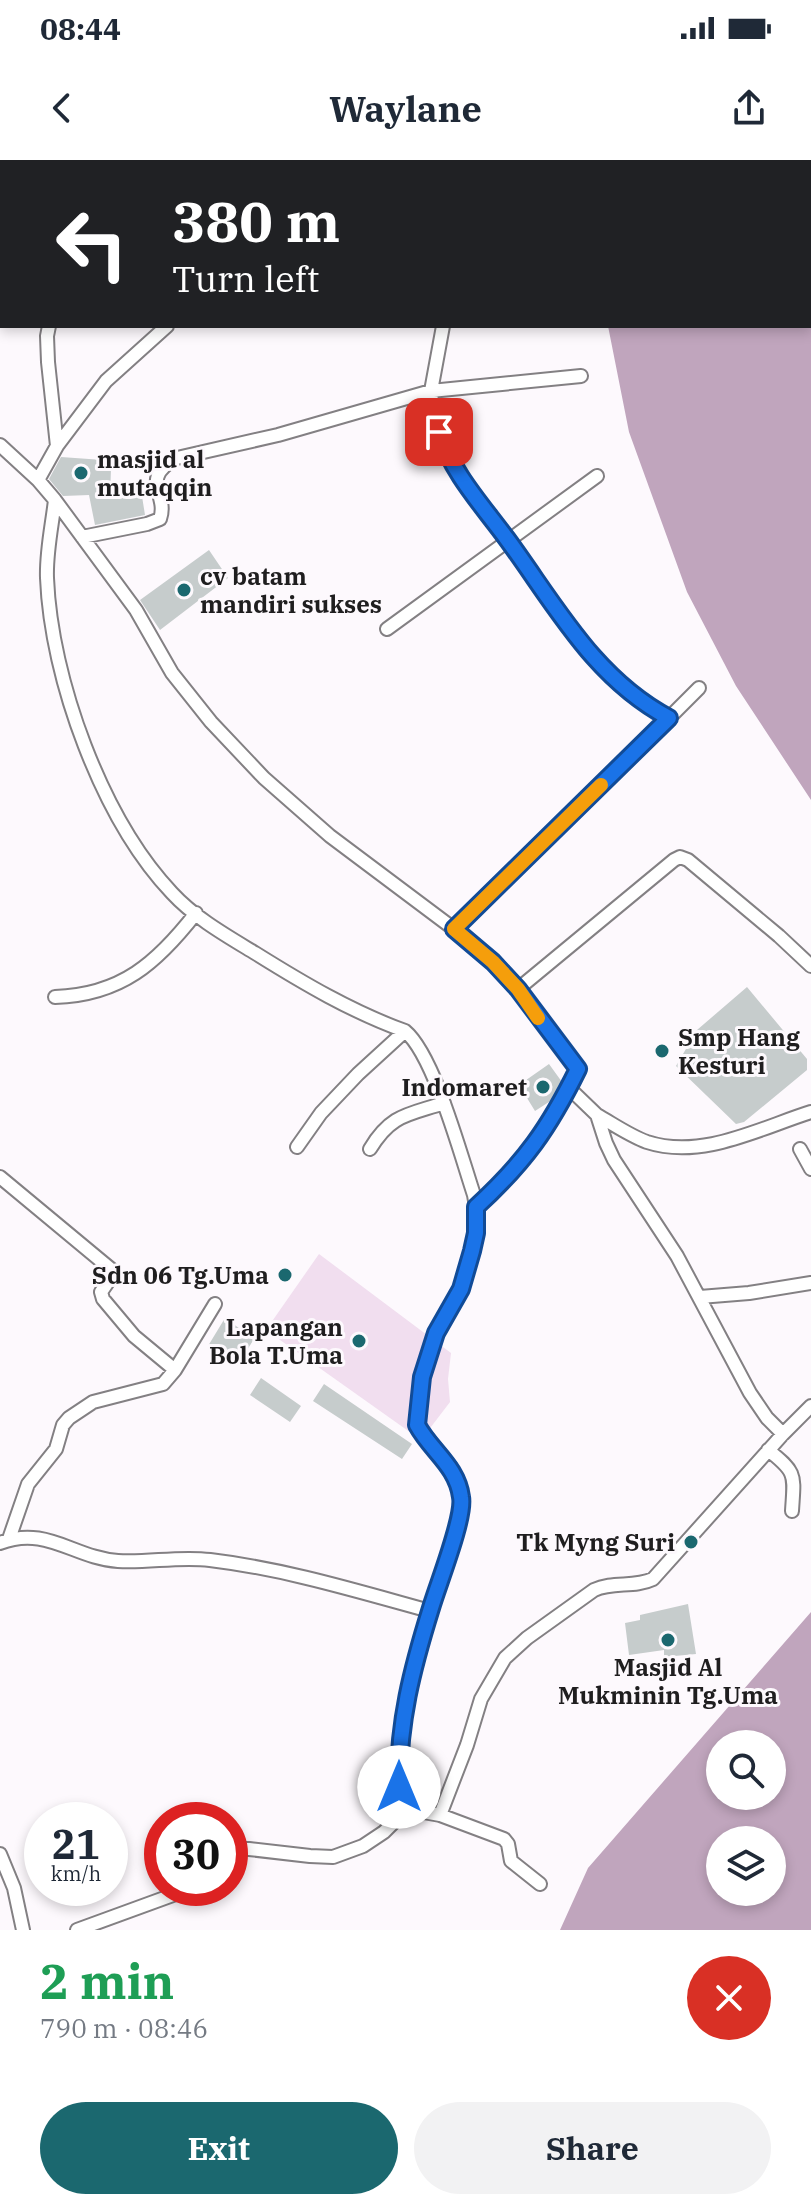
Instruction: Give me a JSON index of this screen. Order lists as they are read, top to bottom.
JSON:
{
  "places": [
    "masjid al mutaqqin",
    "cv batam mandiri sukses",
    "Smp Hang Kesturi",
    "Indomaret",
    "Sdn 06 Tg.Uma",
    "Lapangan Bola T.Uma",
    "Tk Myng Suri",
    "Masjid Al Mukminin Tg.Uma"
  ],
  "page": {
    "status": "08:44",
    "header": "Waylane",
    "turn": ["380 m", "Turn left"],
    "speed": "21 km/h",
    "limit": "30",
    "heading": ["2 min", "790 m · 08:46"],
    "buttons": ["Exit", "Share"]
  }
}
